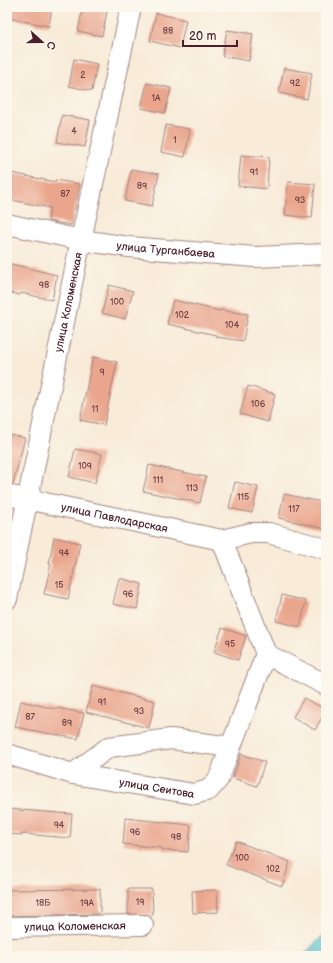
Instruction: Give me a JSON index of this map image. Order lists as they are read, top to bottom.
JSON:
{
  "streets": {
    "street": [
      "улица Турганбаева",
      "улица Коломенская",
      "улица Павлодарская",
      "улица Сеитова"
    ]
  },
  "crossings": [
    ["улица Турганбаева", "улица Коломенская"],
    ["улица Коломенская", "улица Павлодарская"]
  ],
  "house_numbers": [
    "88",
    "2",
    "92",
    "1А",
    "4",
    "1",
    "91",
    "89",
    "87",
    "93",
    "98",
    "100",
    "102",
    "104",
    "9",
    "106",
    "11",
    "109",
    "111",
    "113",
    "115",
    "117",
    "94",
    "15",
    "96",
    "95",
    "91",
    "93",
    "87",
    "89",
    "94",
    "96",
    "98",
    "100",
    "102",
    "19",
    "18Б",
    "19А"
  ],
  "scale_bar": "20 m",
  "north": "right"
}
